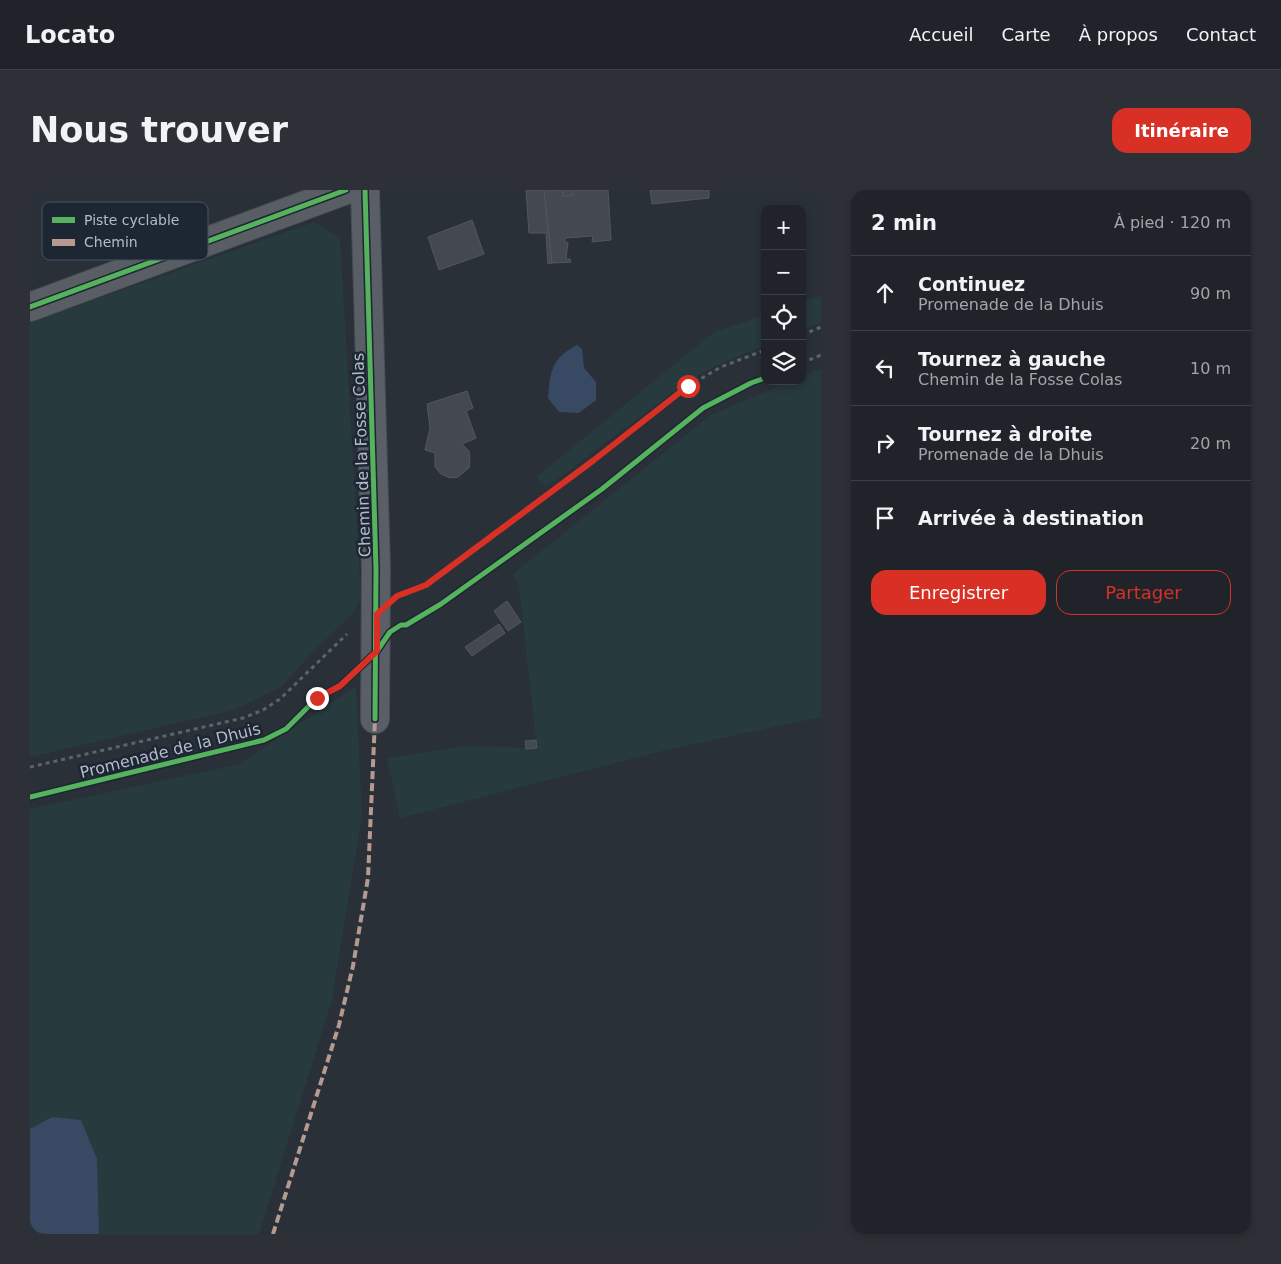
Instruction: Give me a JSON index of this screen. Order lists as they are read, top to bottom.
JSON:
{
  "streets": {
    "street": ["Chemin de la Fosse Colas"],
    "cycle path": ["Promenade de la Dhuis"]
  },
  "crossings": [
    ["Chemin de la Fosse Colas", "Promenade de la Dhuis"]
  ],
  "legend": ["Piste cyclable", "Chemin"],
  "page": {
    "header": "Locato",
    "nav": [
      "Accueil",
      "Carte",
      "À propos",
      "Contact"
    ],
    "buttons": [
      "Itinéraire",
      ["Enregistrer", "Partager"]
    ],
    "title": "Nous trouver",
    "heading": ["2 min", "À pied · 120 m"],
    "map_buttons": ["+", "−"],
    "list": [
      ["Continuez", "Promenade de la Dhuis", "90 m"],
      ["Tournez à gauche", "Chemin de la Fosse Colas", "10 m"],
      ["Tournez à droite", "Promenade de la Dhuis", "20 m"],
      "Arrivée à destination"
    ]
  }
}
